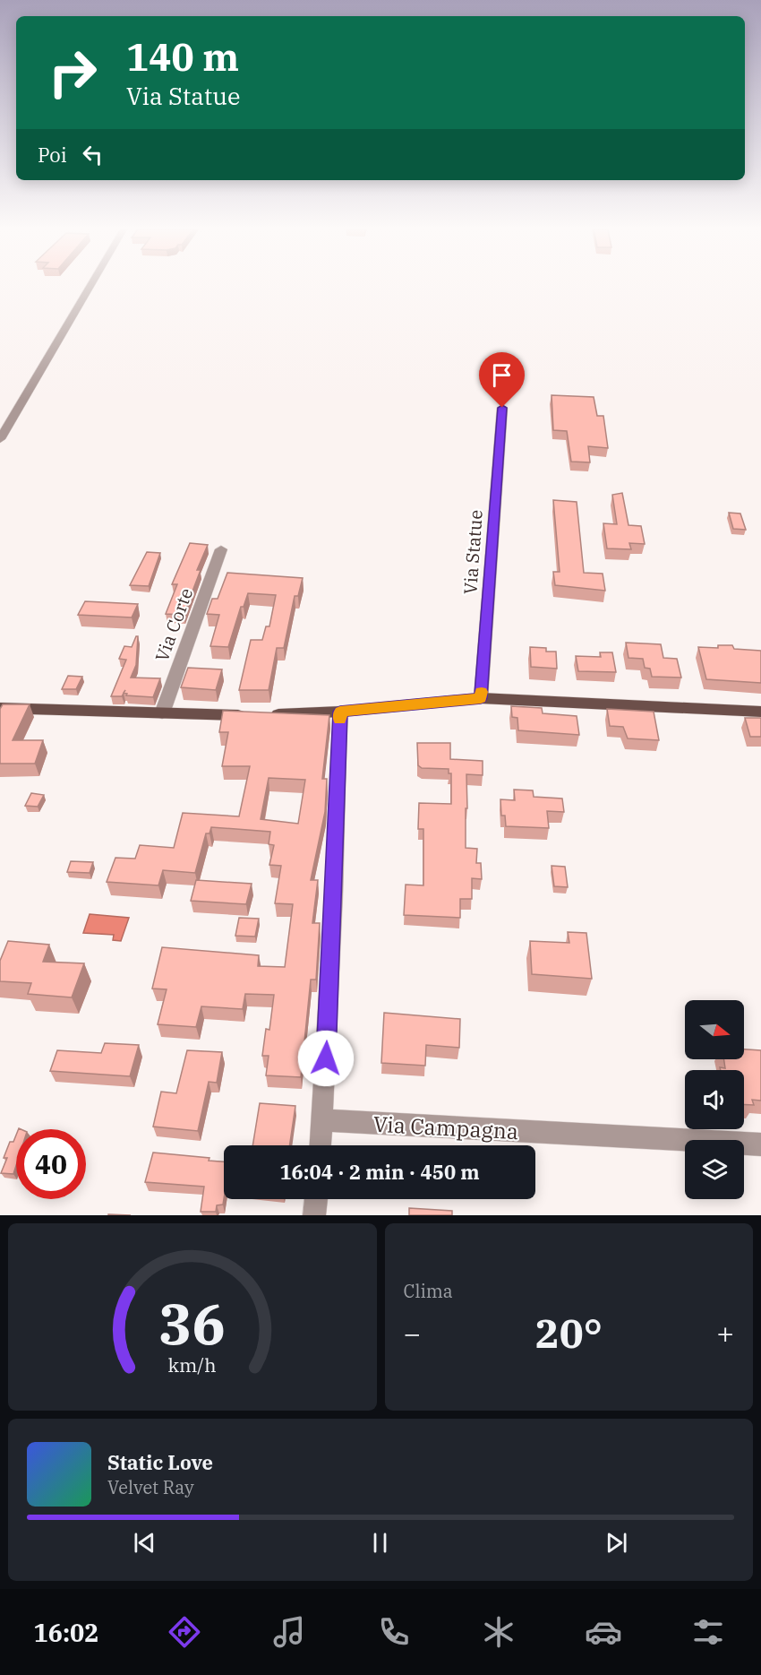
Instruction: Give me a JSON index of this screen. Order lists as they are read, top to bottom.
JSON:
{
  "streets": {
    "street": ["Via Statue", "Via Corte", "Via Campagna"]
  },
  "north": "right",
  "page": {
    "turn": ["140 m", "Via Statue"],
    "then": "Poi",
    "limit": "40",
    "trip": "16:04 · 2 min · 450 m",
    "tile": "Clima",
    "heat": ["−", "20°", "+"],
    "song": ["Static Love", "Velvet Ray"],
    "tabs": "16:02",
    "gauge": ["36", "km/h"]
  }
}
